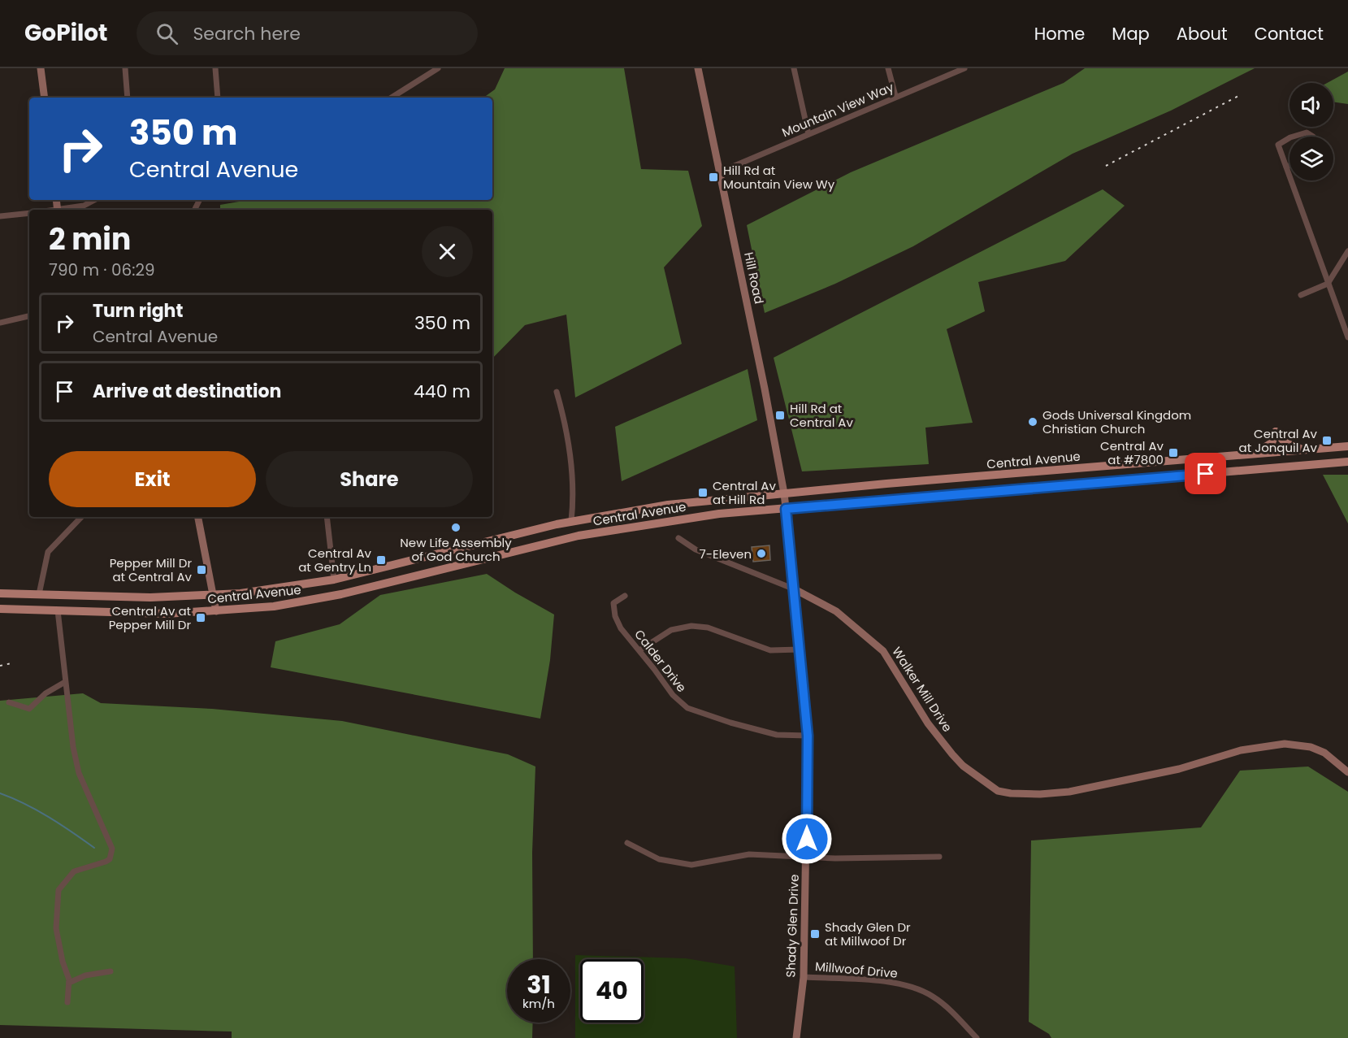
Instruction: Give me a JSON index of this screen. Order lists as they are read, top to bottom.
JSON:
{
  "streets": {
    "main road": ["Central Avenue"],
    "street": [
      "Mountain View Way",
      "Hill Road",
      "Calder Drive",
      "Walker Mill Drive",
      "Shady Glen Drive",
      "Millwoof Drive"
    ]
  },
  "crossings": [
    ["Mountain View Way", "Hill Road"],
    ["Hill Road", "Central Avenue"],
    ["Hill Road", "Shady Glen Drive"],
    ["Central Avenue", "Shady Glen Drive"],
    ["Calder Drive", "Shady Glen Drive"],
    ["Walker Mill Drive", "Shady Glen Drive"],
    ["Shady Glen Drive", "Millwoof Drive"]
  ],
  "places": {
    "transit": [
      "Hill Rd at Mountain View Wy",
      "Hill Rd at Central Av",
      "Central Av at Jonquil Av",
      "Central Av at #7800",
      "Central Av at Hill Rd",
      "Central Av at Gentry Ln",
      "Pepper Mill Dr at Central Av",
      "Central Av at Pepper Mill Dr",
      "Shady Glen Dr at Millwoof Dr"
    ],
    "other": ["Gods Universal Kingdom Christian Church", "New Life Assembly of God Church", "7-Eleven"]
  },
  "page": {
    "header": "GoPilot",
    "search": "Search here",
    "nav": [
      "Home",
      "Map",
      "About",
      "Contact"
    ],
    "turn": ["350 m", "Central Avenue"],
    "heading": ["2 min", "790 m · 06:29"],
    "list": [
      {
        "name": "Turn right",
        "note": "Central Avenue",
        "value": "350 m"
      },
      {
        "name": "Arrive at destination",
        "value": "440 m"
      }
    ],
    "buttons": ["Exit", "Share"],
    "speed": "31 km/h",
    "limit": "40"
  }
}
